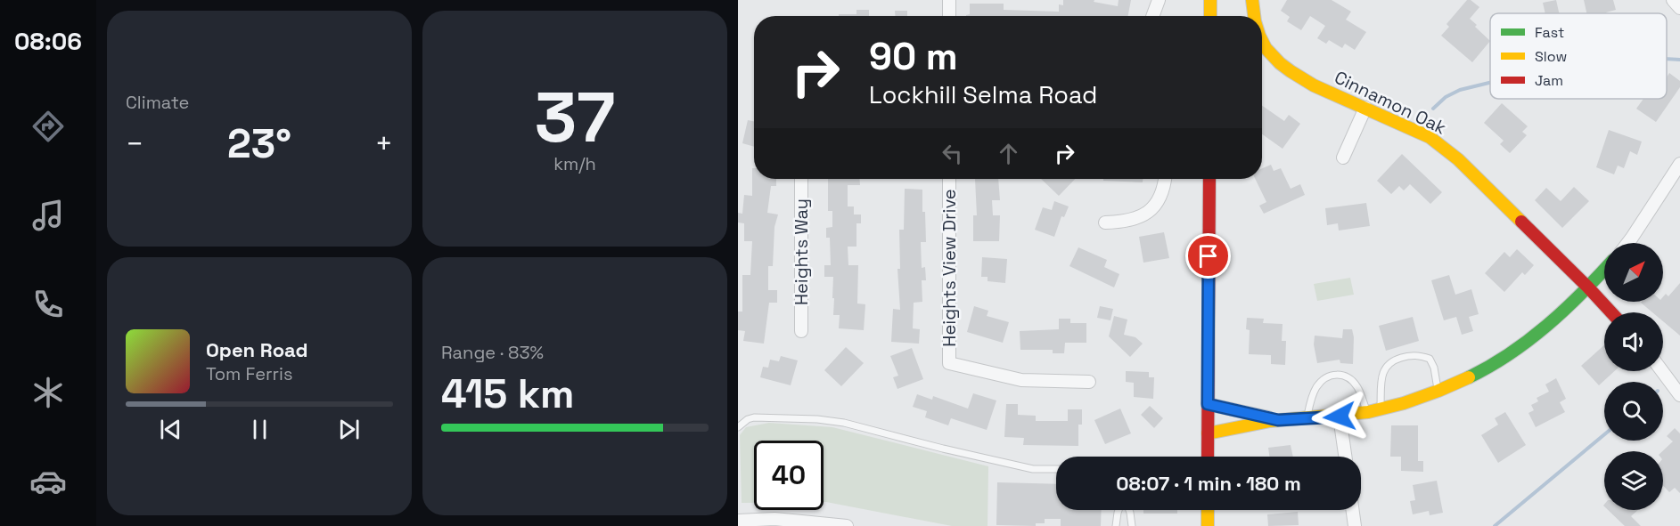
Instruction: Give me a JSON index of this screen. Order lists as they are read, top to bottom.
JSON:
{
  "streets": {
    "street": ["Cinnamon Oak", "Heights Way", "Heights View Drive"]
  },
  "legend": ["Fast", "Slow", "Jam"],
  "north": "top right",
  "page": {
    "tabs": "08:06",
    "tile": [
      "Climate",
      ["37", "km/h"],
      ["Range · 83%", "415 km"]
    ],
    "turn": ["90 m", "Lockhill Selma Road"],
    "heat": ["−", "23°", "+"],
    "song": ["Open Road", "Tom Ferris"],
    "limit": "40",
    "trip": "08:07 · 1 min · 180 m"
  }
}
